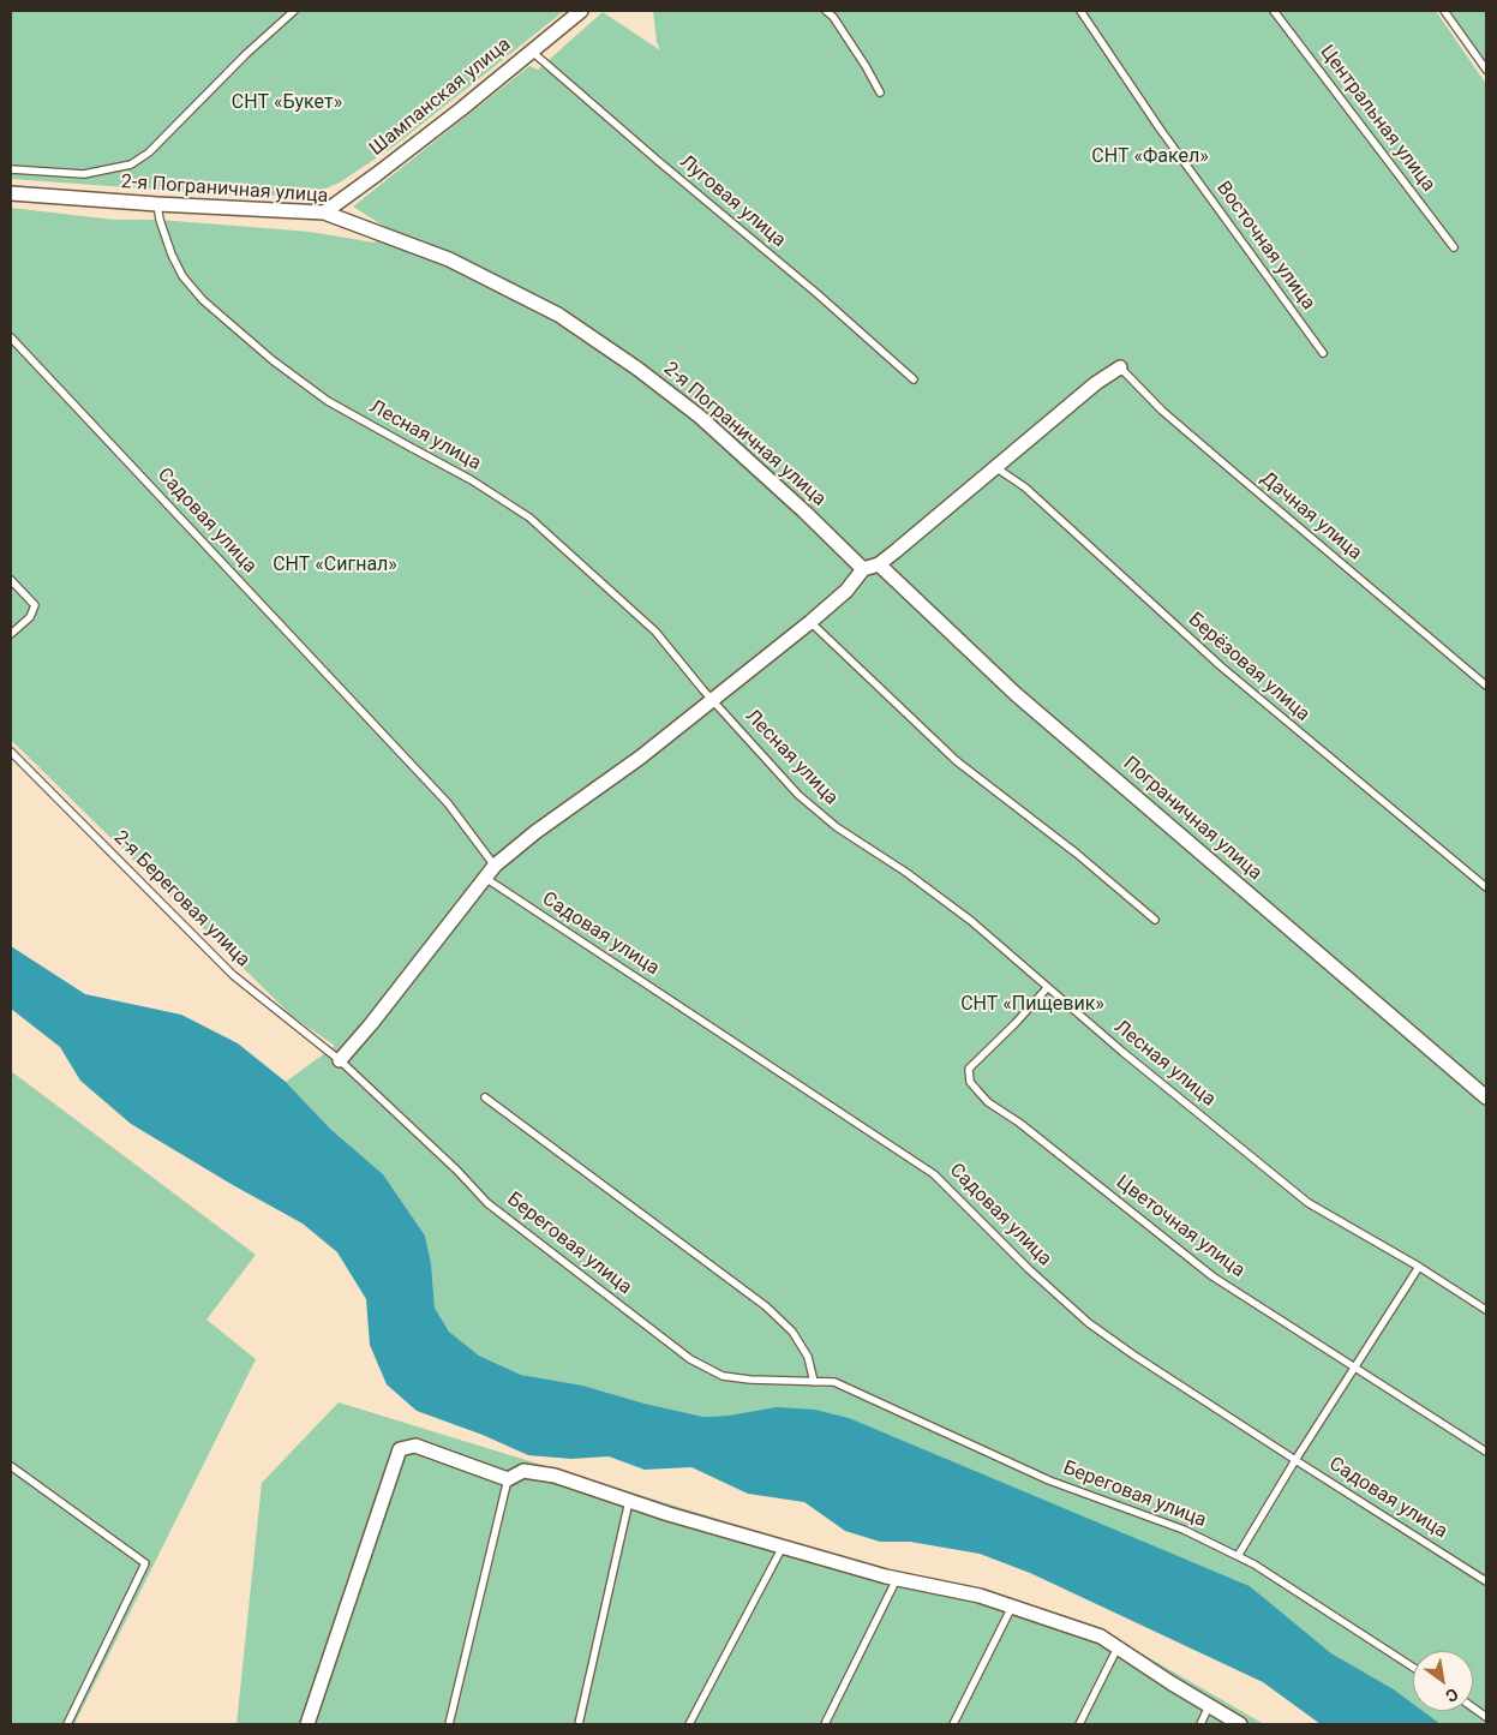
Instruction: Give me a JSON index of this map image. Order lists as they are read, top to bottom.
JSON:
{
  "streets": {
    "street": ["Шампанская улица", "2-я Пограничная улица", "Пограничная улица"],
    "lane": [
      "Центральная улица",
      "Луговая улица",
      "Восточная улица",
      "Лесная улица",
      "Дачная улица",
      "Садовая улица",
      "Берёзовая улица",
      "2-я Береговая улица",
      "Цветочная улица",
      "Береговая улица"
    ]
  },
  "crossings": [
    ["Шампанская улица", "2-я Пограничная улица"],
    ["Шампанская улица", "Луговая улица"],
    ["2-я Пограничная улица", "Лесная улица"],
    ["Лесная улица", "Цветочная улица"],
    ["2-я Береговая улица", "Береговая улица"]
  ],
  "parks": [
    "СНТ «Букет»",
    "СНТ «Факел»",
    "СНТ «Сигнал»",
    "СНТ «Пищевик»"
  ],
  "north": "bottom right"
}
